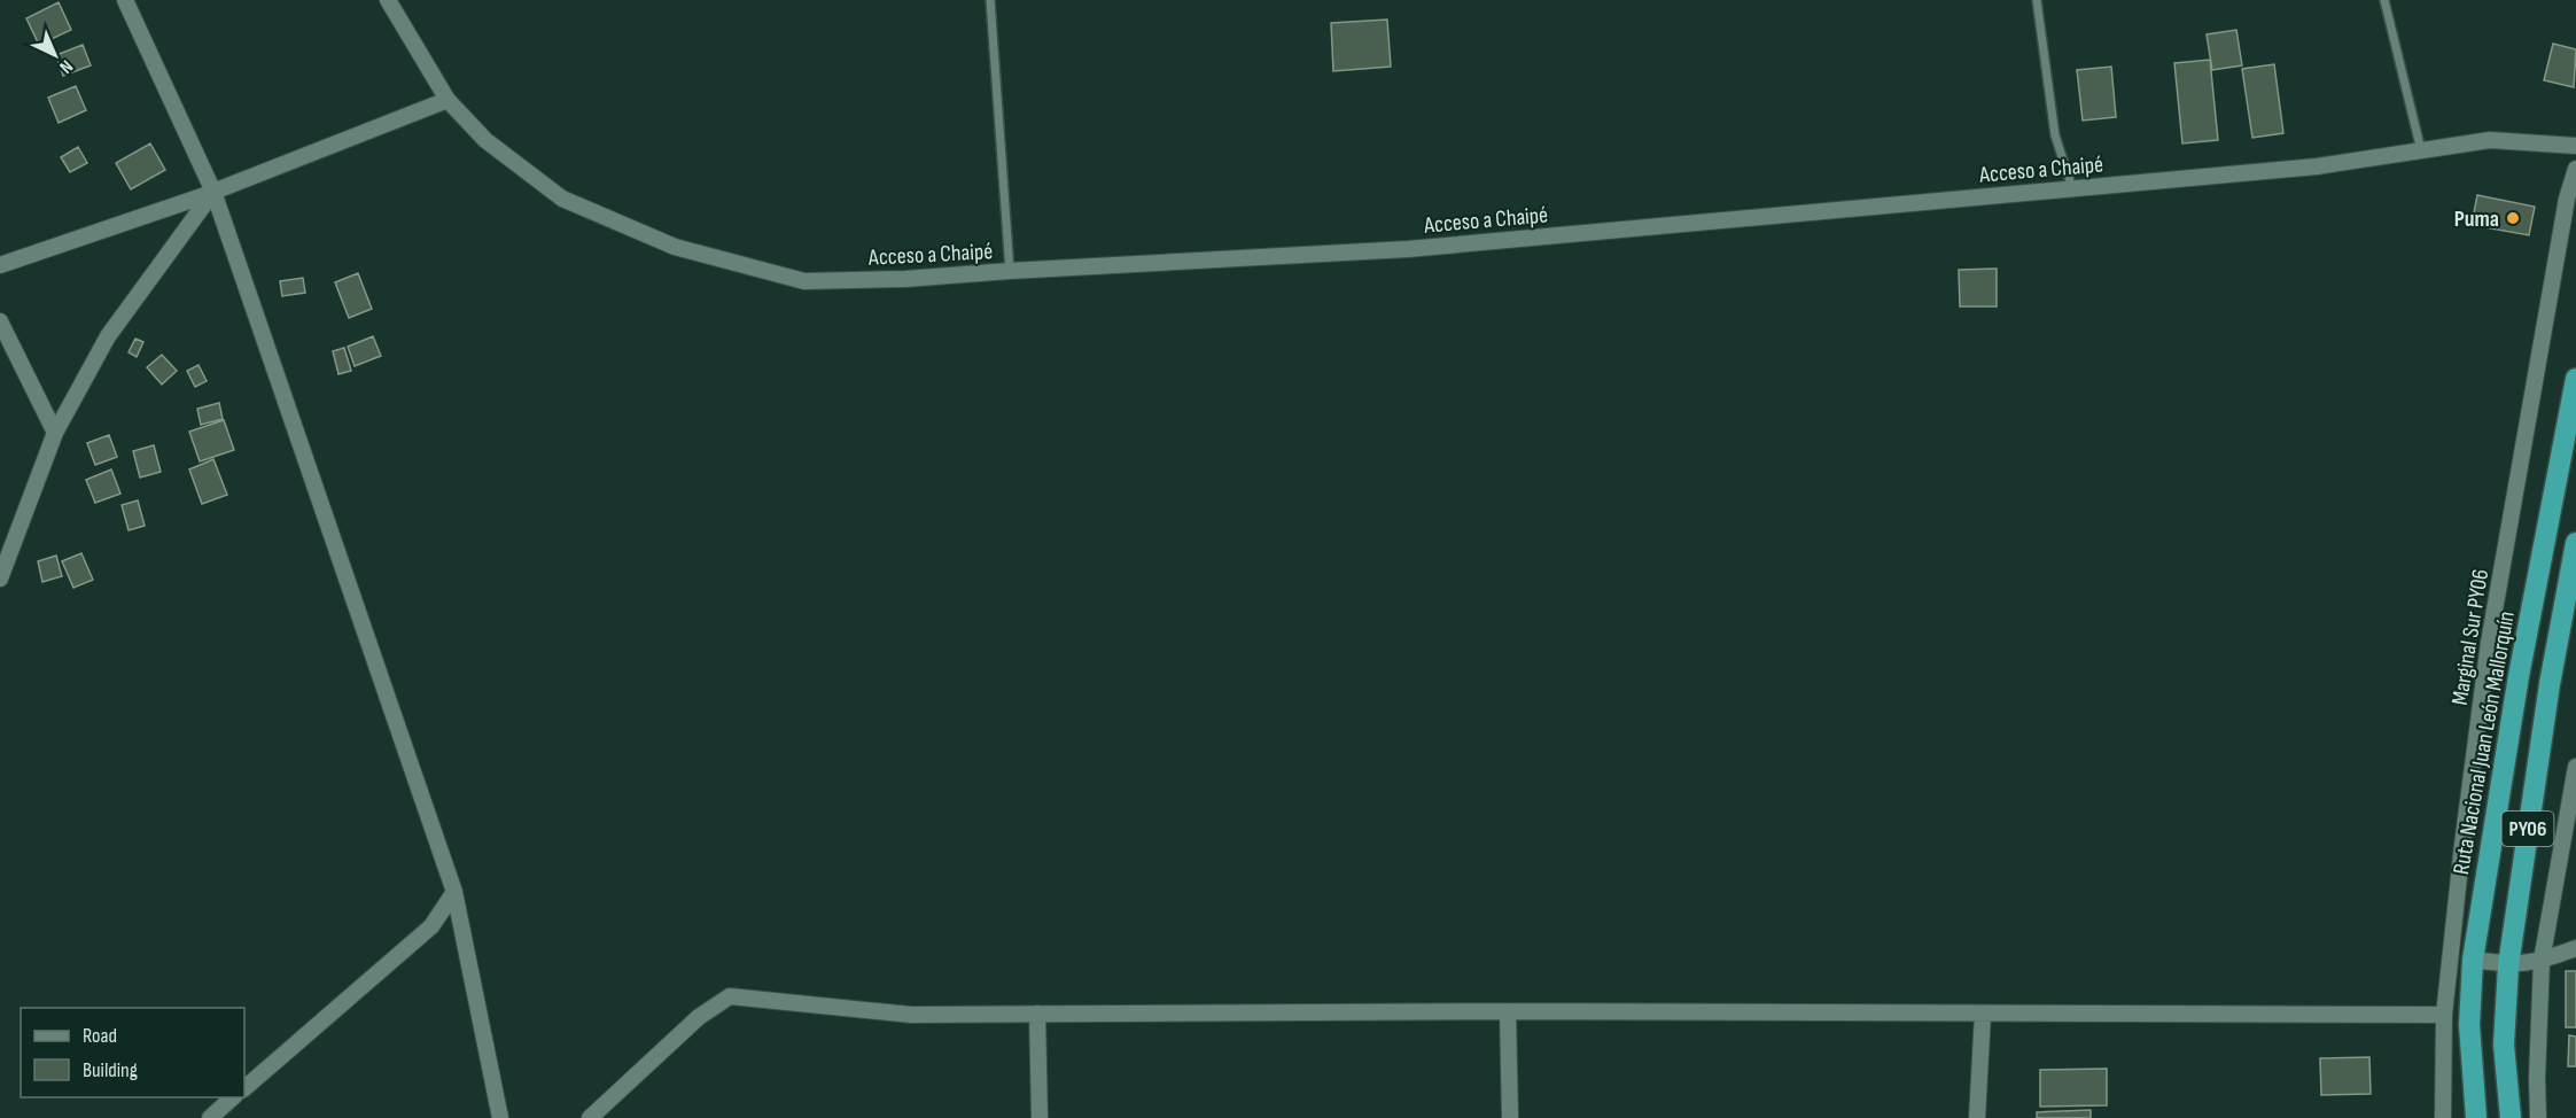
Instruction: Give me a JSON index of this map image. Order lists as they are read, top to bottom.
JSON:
{
  "streets": {
    "highway": ["Ruta Nacional Juan León Mallorquín", "PY06"],
    "street": ["Acceso a Chaipé", "Marginal Sur PY06"]
  },
  "places": ["Puma"],
  "legend": ["Road", "Building"],
  "north": "bottom right"
}
